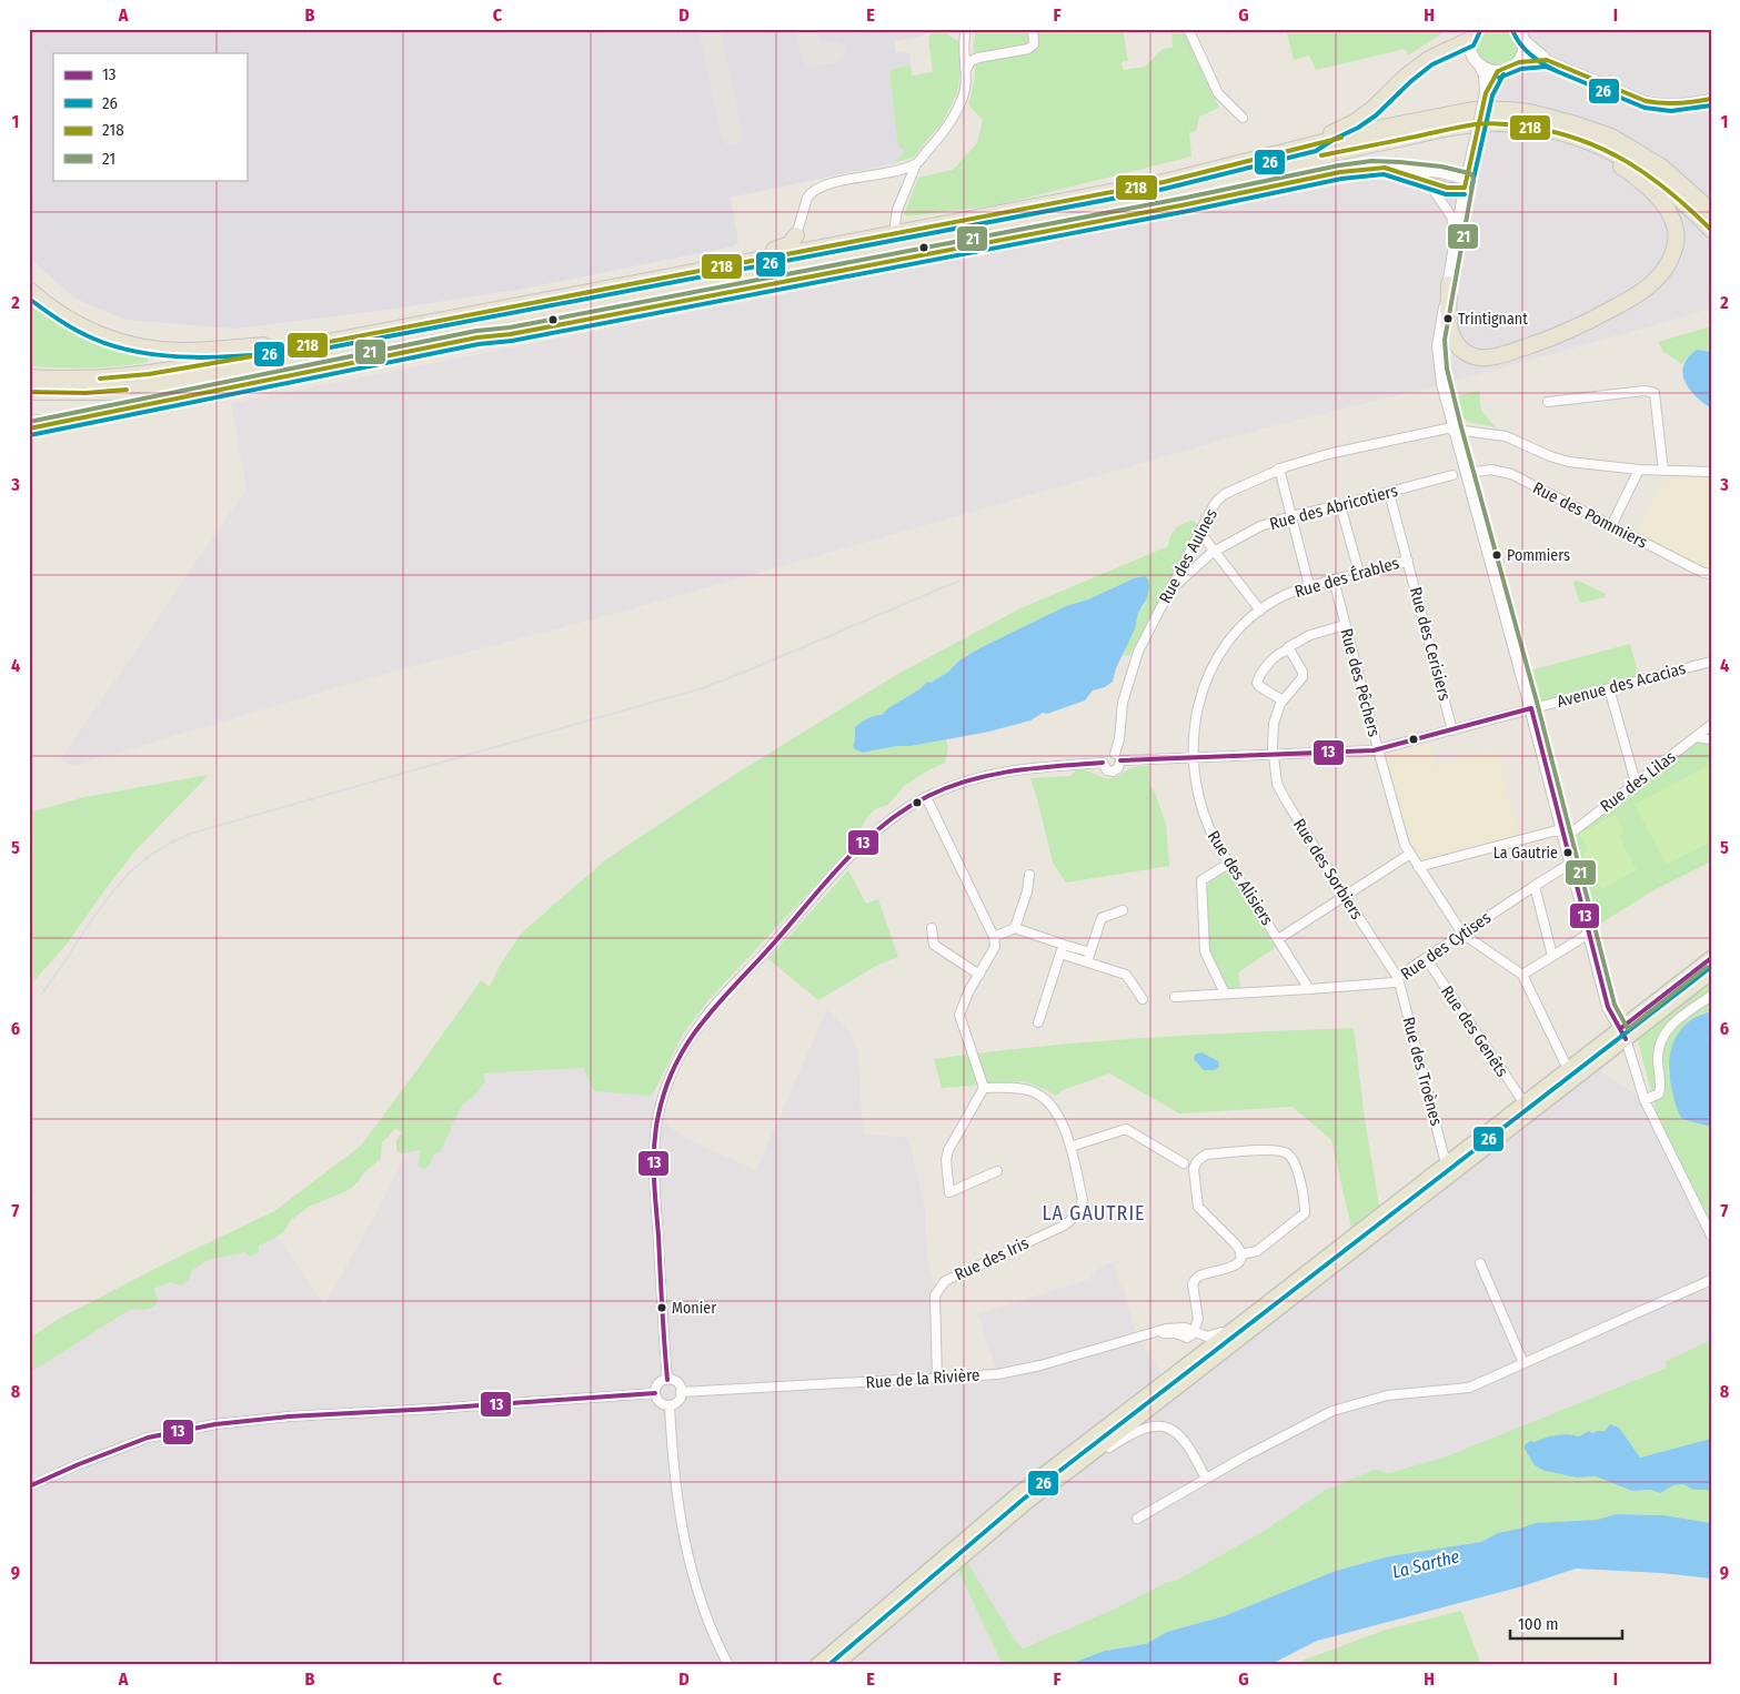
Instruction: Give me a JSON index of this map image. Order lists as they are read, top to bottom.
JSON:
{
  "streets": {
    "street": [
      "Rue des Abricotiers",
      "Rue des Pommiers",
      "Rue des Aulnes",
      "Rue des Érables",
      "Rue des Cerisiers",
      "Rue des Pêchers",
      "Avenue des Acacias",
      "Rue des Lilas",
      "Rue des Sorbiers",
      "Rue des Alisiers",
      "Rue des Cytises",
      "Rue des Genêts",
      "Rue des Troènes",
      "Rue des Iris",
      "Rue de la Rivière"
    ]
  },
  "crossings": [
    ["Rue des Abricotiers", "Rue des Aulnes"],
    ["Rue des Abricotiers", "Rue des Cerisiers"],
    ["Rue des Aulnes", "Avenue des Acacias"],
    ["Rue des Érables", "Rue des Cerisiers"],
    ["Rue des Érables", "Rue des Pêchers"],
    ["Rue des Érables", "Avenue des Acacias"],
    ["Rue des Érables", "Rue des Alisiers"],
    ["Rue des Cerisiers", "Avenue des Acacias"],
    ["Rue des Pêchers", "Avenue des Acacias"],
    ["Rue des Pêchers", "Rue des Cytises"],
    ["Avenue des Acacias", "Rue des Sorbiers"],
    ["Avenue des Acacias", "Rue des Alisiers"],
    ["Rue des Sorbiers", "Rue des Cytises"],
    ["Rue des Sorbiers", "Rue des Troènes"],
    ["Rue des Alisiers", "Rue des Cytises"],
    ["Rue des Cytises", "Rue des Genêts"],
    ["Rue des Cytises", "Rue des Troènes"],
    ["Rue des Iris", "Rue de la Rivière"]
  ],
  "districts": ["LA GAUTRIE"],
  "water": ["La Sarthe"],
  "places": [
    "Trintignant",
    "Pommiers",
    "La Gautrie",
    "Monier"
  ],
  "lines": [
    "transit line 26",
    "transit line 218",
    "transit line 21",
    "transit line 13"
  ],
  "legend": [
    "13",
    "26",
    "218",
    "21"
  ],
  "scale_bar": "100 m",
  "grid": {
    "columns": [
      "A",
      "B",
      "C",
      "D",
      "E",
      "F",
      "G",
      "H",
      "I"
    ],
    "rows": [
      "1",
      "2",
      "3",
      "4",
      "5",
      "6",
      "7",
      "8",
      "9"
    ]
  }
}
